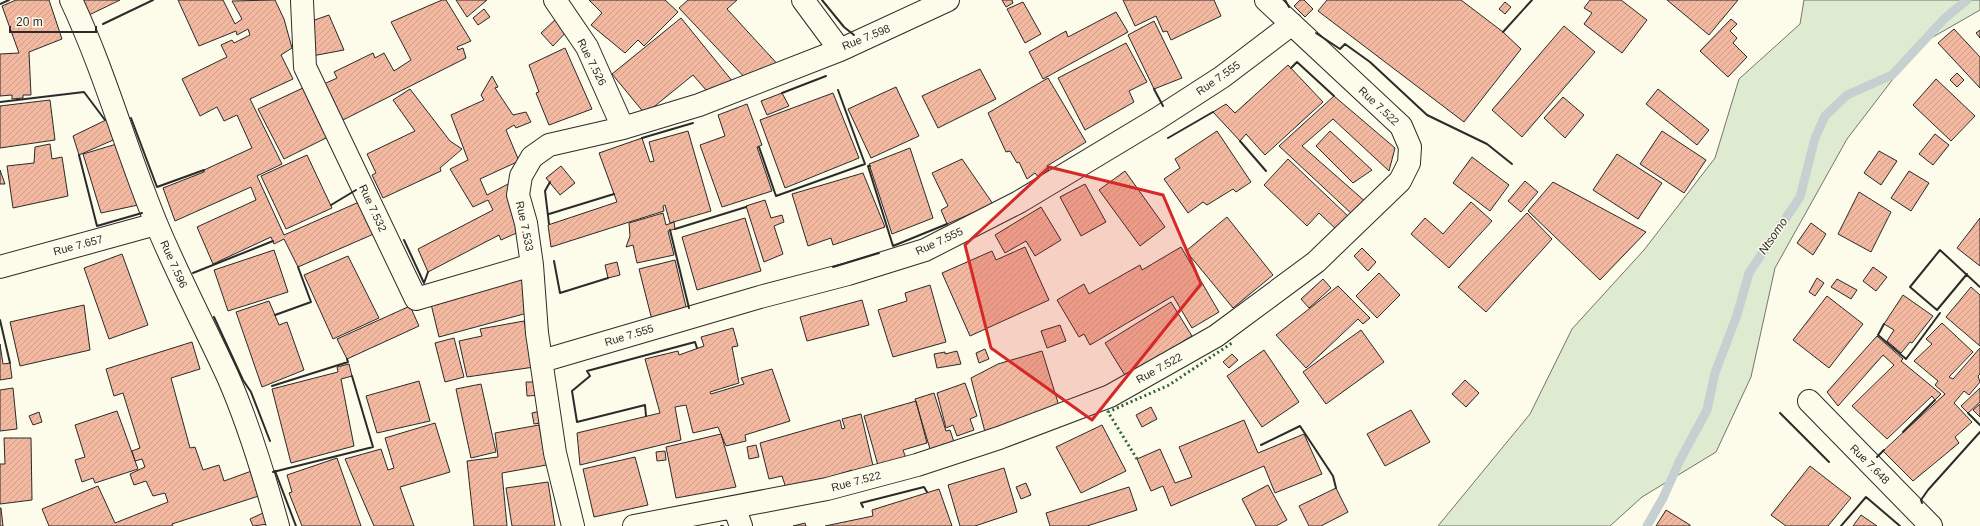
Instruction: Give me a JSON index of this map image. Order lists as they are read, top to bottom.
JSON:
{
  "streets": {
    "street": [
      "Rue 7.598",
      "Rue 7.526",
      "Rue 7.555",
      "Rue 7.522",
      "Rue 7.532",
      "Rue 7.533",
      "Rue 7.657",
      "Rue 7.596",
      "Rue 7.648"
    ]
  },
  "crossings": [
    ["Rue 7.598", "Rue 7.533"],
    ["Rue 7.526", "Rue 7.533"],
    ["Rue 7.555", "Rue 7.522"],
    ["Rue 7.555", "Rue 7.533"],
    ["Rue 7.532", "Rue 7.533"],
    ["Rue 7.657", "Rue 7.596"]
  ],
  "water": ["Ntsomo"],
  "scale_bar": "20 m"
}
